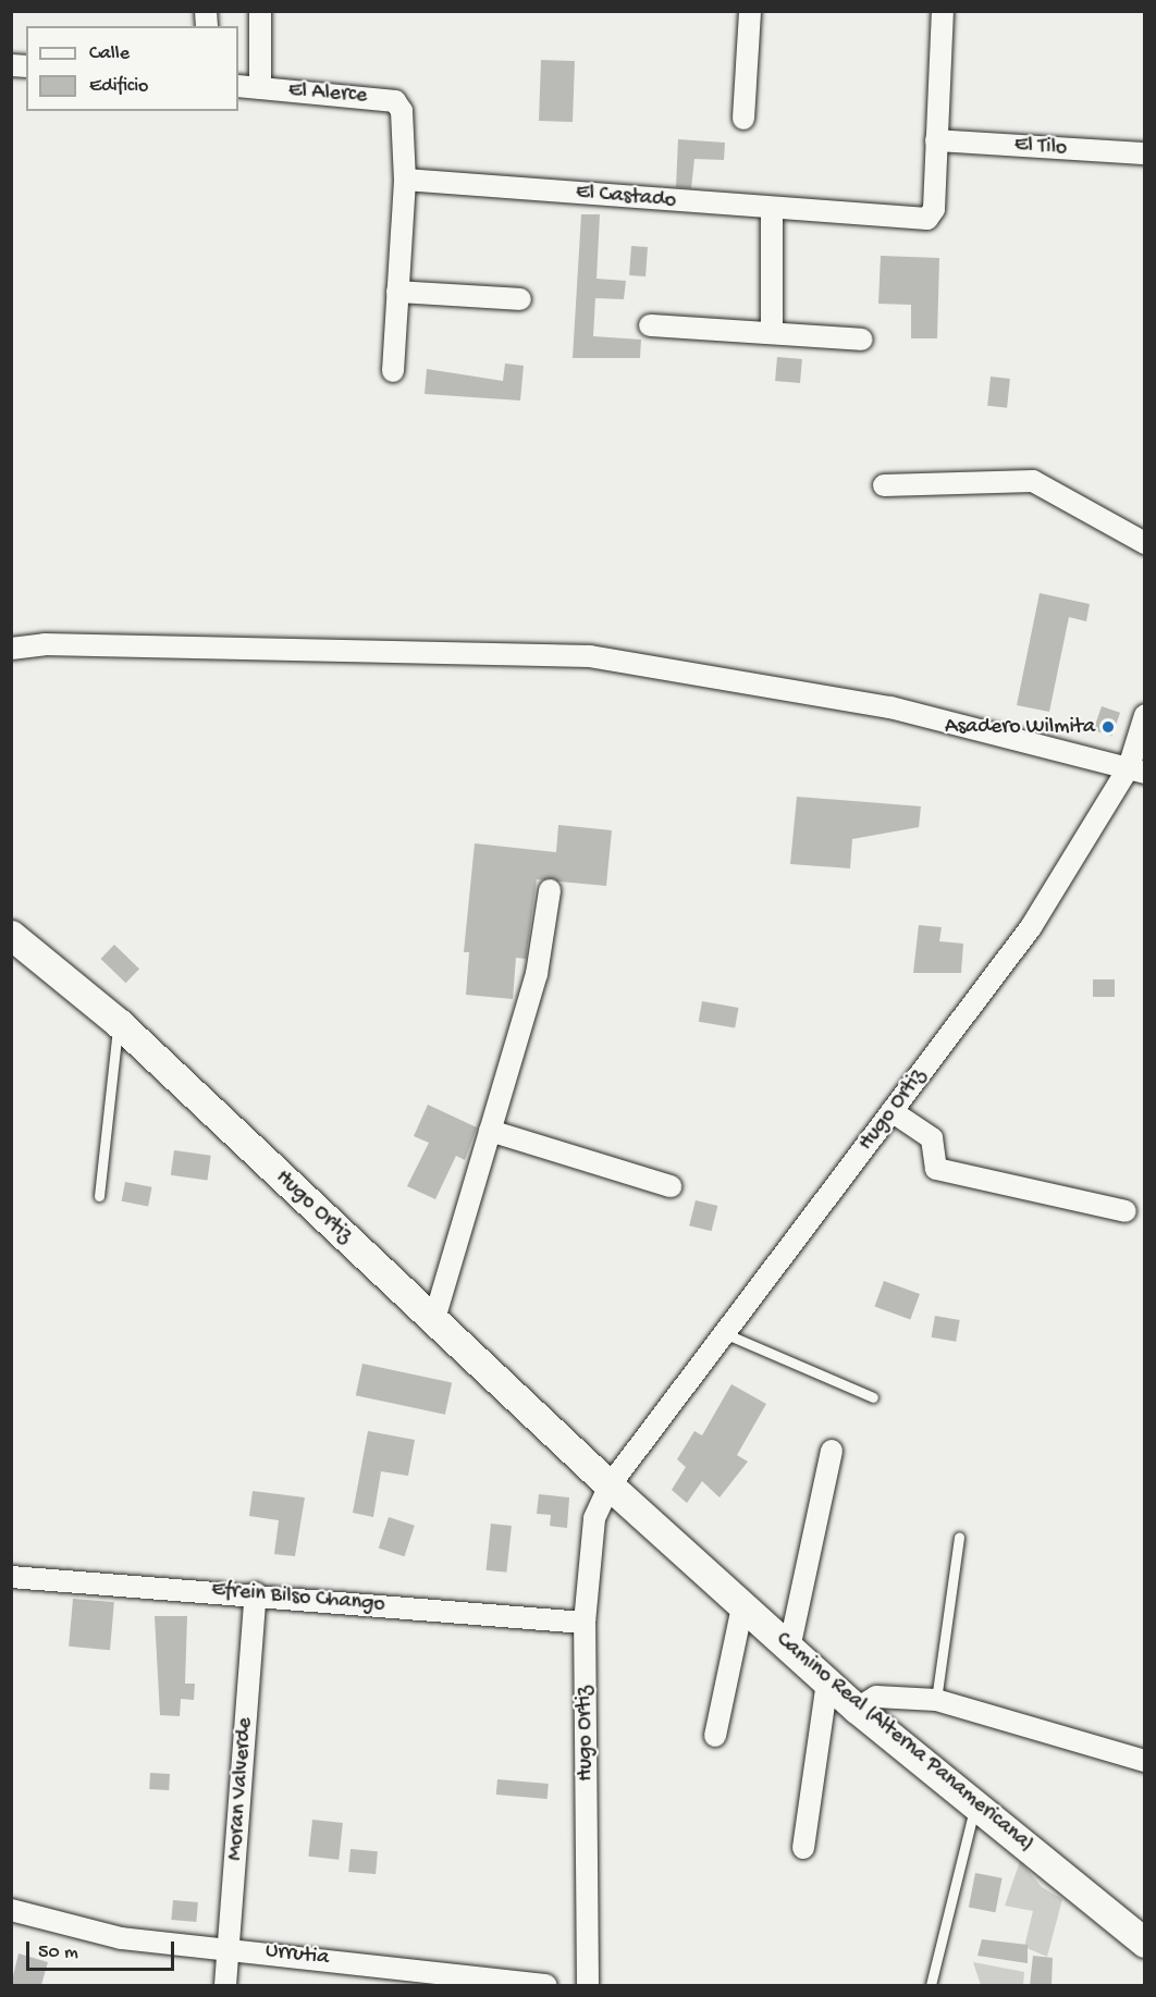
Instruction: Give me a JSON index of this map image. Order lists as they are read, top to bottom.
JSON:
{
  "streets": {
    "street": [
      "El Alerce",
      "El Tilo",
      "El Castado",
      "Hugo Ortiz",
      "Efrein Bilso Chango",
      "Camino Real (Alterna Panamericana)",
      "Moran Valverde",
      "Urrutia"
    ]
  },
  "crossings": [
    ["El Alerce", "El Castado"],
    ["El Tilo", "El Castado"],
    ["Hugo Ortiz", "Efrein Bilso Chango"],
    ["Hugo Ortiz", "Camino Real (Alterna Panamericana)"],
    ["Efrein Bilso Chango", "Moran Valverde"],
    ["Moran Valverde", "Urrutia"]
  ],
  "places": ["Asadero Wilmita"],
  "legend": ["Calle", "Edificio"],
  "scale_bar": "50 m"
}
